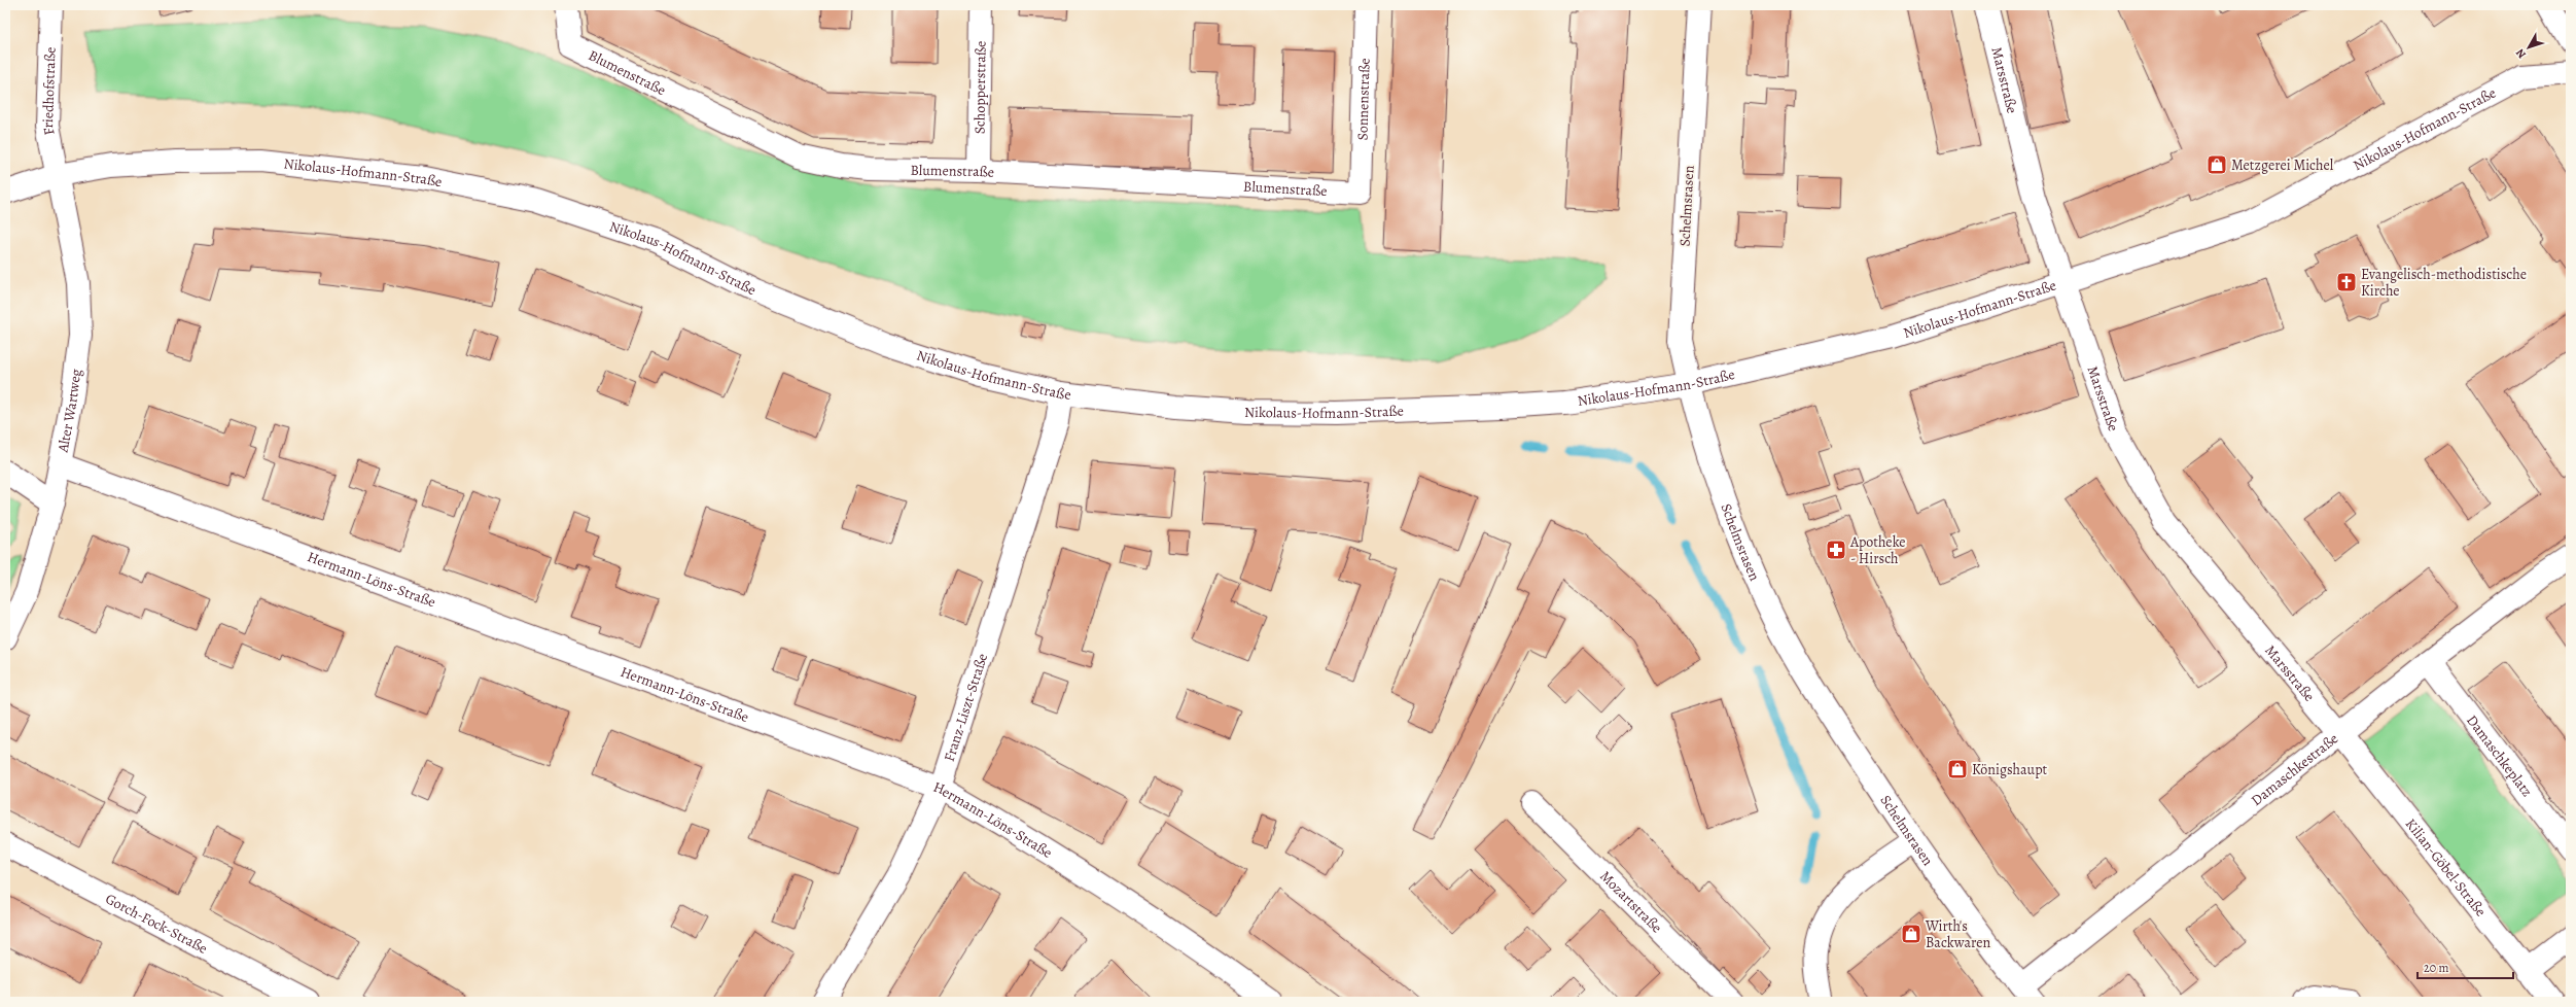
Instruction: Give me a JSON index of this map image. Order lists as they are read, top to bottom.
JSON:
{
  "streets": {
    "street": [
      "Blumenstraße",
      "Marsstraße",
      "Schopperstraße",
      "Friedhofstraße",
      "Sonnenstraße",
      "Nikolaus-Hofmann-Straße",
      "Schelmsrasen",
      "Alter Wartweg",
      "Hermann-Löns-Straße",
      "Franz-Liszt-Straße",
      "Damaschkeplatz",
      "Damaschkestraße",
      "Kilian-Göbel-Straße",
      "Mozartstraße",
      "Gorch-Fock-Straße"
    ]
  },
  "crossings": [
    ["Blumenstraße", "Schopperstraße"],
    ["Blumenstraße", "Sonnenstraße"],
    ["Marsstraße", "Nikolaus-Hofmann-Straße"],
    ["Marsstraße", "Damaschkestraße"],
    ["Marsstraße", "Kilian-Göbel-Straße"],
    ["Friedhofstraße", "Nikolaus-Hofmann-Straße"],
    ["Friedhofstraße", "Alter Wartweg"],
    ["Nikolaus-Hofmann-Straße", "Schelmsrasen"],
    ["Nikolaus-Hofmann-Straße", "Alter Wartweg"],
    ["Nikolaus-Hofmann-Straße", "Franz-Liszt-Straße"],
    ["Schelmsrasen", "Damaschkestraße"],
    ["Alter Wartweg", "Hermann-Löns-Straße"],
    ["Hermann-Löns-Straße", "Franz-Liszt-Straße"],
    ["Damaschkeplatz", "Damaschkestraße"],
    ["Damaschkestraße", "Kilian-Göbel-Straße"]
  ],
  "places": {
    "shop": ["Metzgerei Michel", "Königshaupt", "Wirth's Backwaren"],
    "church": ["Evangelisch-methodistische Kirche"],
    "pharmacy": ["Apotheke - Hirsch"]
  },
  "scale_bar": "20 m",
  "north": "bottom left"
}
